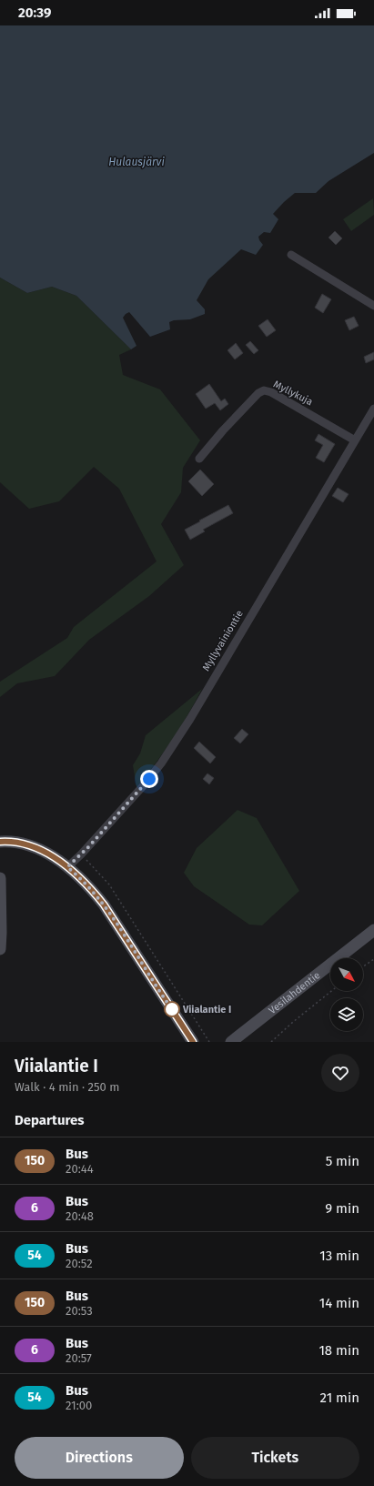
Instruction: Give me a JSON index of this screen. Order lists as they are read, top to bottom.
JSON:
{
  "streets": {
    "main road": ["Vesilahdentie"],
    "street": ["Myllykuja", "Myllyvainiontie"]
  },
  "crossings": [
    ["Myllykuja", "Myllyvainiontie"]
  ],
  "water": ["Hulausjärvi"],
  "places": ["Viialantie I"],
  "lines": ["bus line 150"],
  "north": "bottom right",
  "page": {
    "status": "20:39",
    "heading": [
      ["Viialantie I", "Walk · 4 min · 250 m"],
      "Departures"
    ],
    "list": [
      {
        "mark": "150",
        "name": "Bus",
        "note": "20:44",
        "value": "5 min"
      },
      {
        "mark": "6",
        "name": "Bus",
        "note": "20:48",
        "value": "9 min"
      },
      {
        "mark": "54",
        "name": "Bus",
        "note": "20:52",
        "value": "13 min"
      },
      {
        "mark": "150",
        "name": "Bus",
        "note": "20:53",
        "value": "14 min"
      },
      {
        "mark": "6",
        "name": "Bus",
        "note": "20:57",
        "value": "18 min"
      },
      {
        "mark": "54",
        "name": "Bus",
        "note": "21:00",
        "value": "21 min"
      }
    ],
    "buttons": ["Directions", "Tickets"]
  }
}
